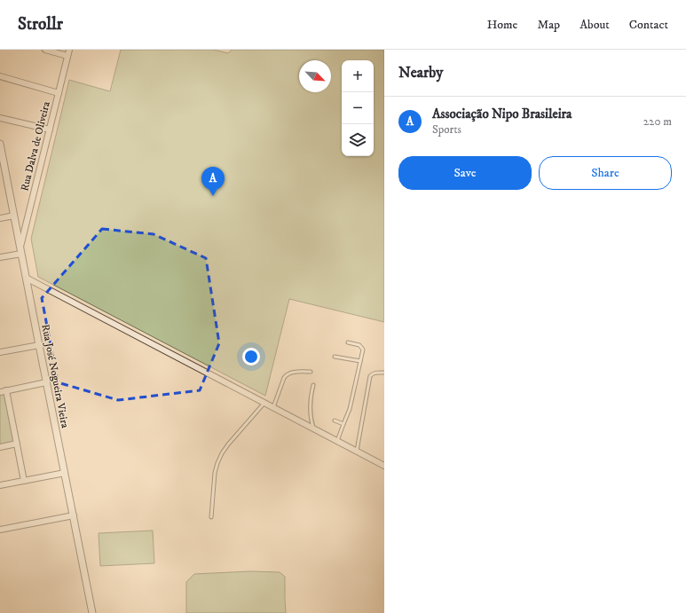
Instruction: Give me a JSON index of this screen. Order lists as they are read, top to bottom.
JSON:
{
  "streets": {
    "street": ["Rua Dalva de Oliveira", "Rua José Nogueira Vieira"]
  },
  "crossings": [
    ["Rua Dalva de Oliveira", "Rua José Nogueira Vieira"]
  ],
  "north": "bottom right",
  "page": {
    "header": "Strollr",
    "nav": [
      "Home",
      "Map",
      "About",
      "Contact"
    ],
    "heading": "Nearby",
    "map_buttons": ["+", "−"],
    "list": [
      {
        "mark": "A",
        "name": "Associação Nipo Brasileira",
        "note": "Sports",
        "value": "220 m"
      }
    ],
    "buttons": ["Save", "Share"],
    "pins": "A"
  }
}
